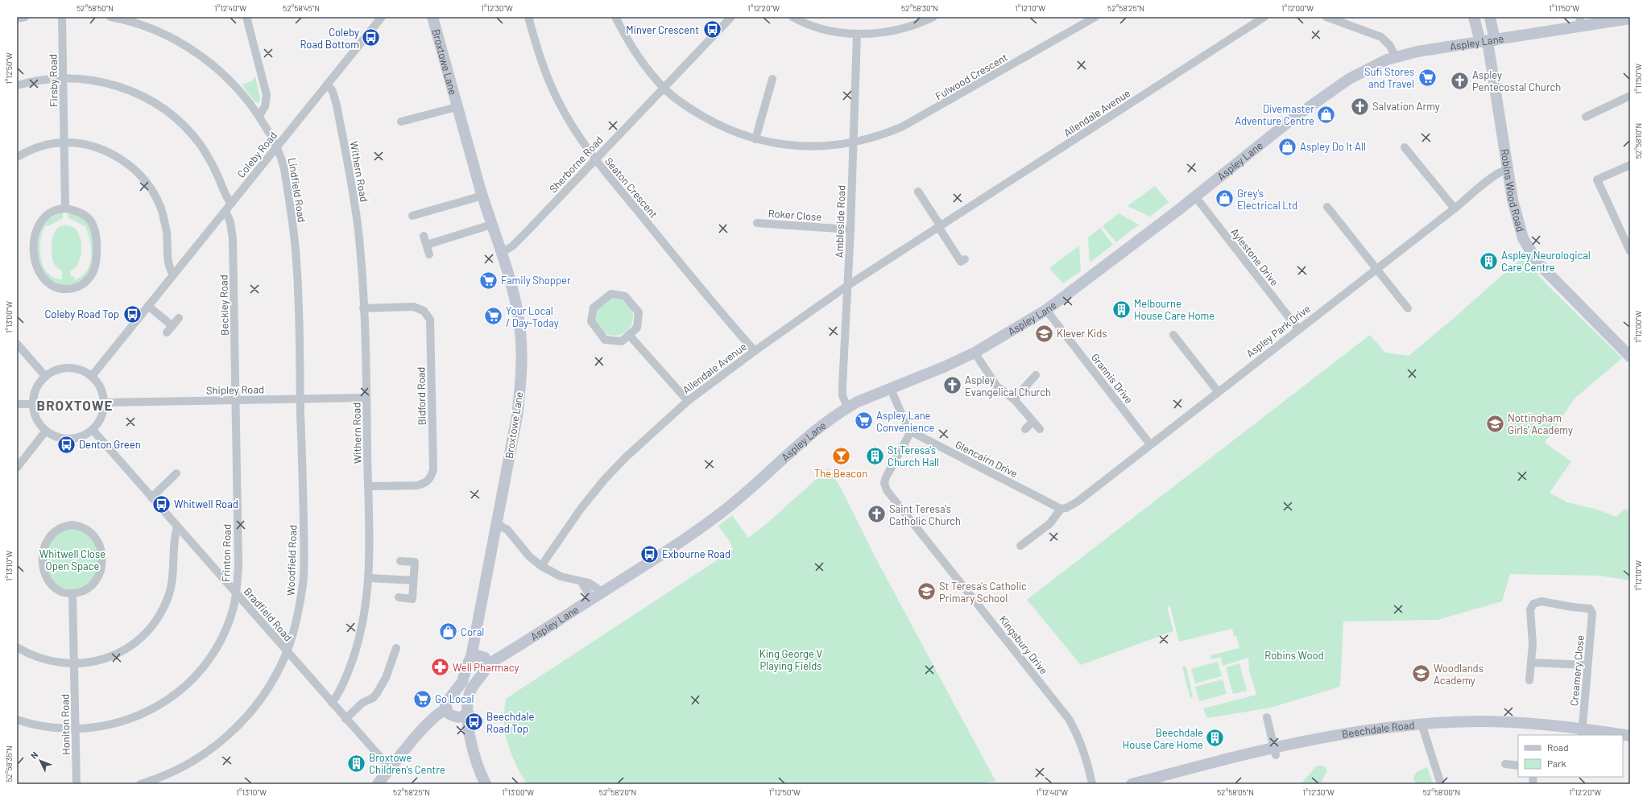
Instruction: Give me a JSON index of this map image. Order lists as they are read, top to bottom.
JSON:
{
  "streets": {
    "main road": [
      "Aspley Lane",
      "Broxtowe Lane",
      "Robins Wood Road",
      "Beechdale Road"
    ],
    "street": [
      "Fulwood Crescent",
      "Firsby Road",
      "Allendale Avenue",
      "Coleby Road",
      "Sherborne Road",
      "Withern Road",
      "Seaton Crescent",
      "Lindfield Road",
      "Roker Close",
      "Ambleside Road",
      "Aylestone Drive",
      "Beckley Road",
      "Aspley Park Drive",
      "Grannis Drive",
      "Shipley Road",
      "Bidford Road",
      "Glencairn Drive",
      "Frinton Road",
      "Woodfield Road",
      "Bradfield Road",
      "Kingsbury Drive",
      "Creamery Close",
      "Honiton Road"
    ]
  },
  "crossings": [
    ["Aspley Lane", "Robins Wood Road"],
    ["Aspley Lane", "Ambleside Road"],
    ["Aspley Lane", "Aylestone Drive"],
    ["Aspley Lane", "Grannis Drive"],
    ["Aspley Lane", "Glencairn Drive"],
    ["Broxtowe Lane", "Sherborne Road"],
    ["Fulwood Crescent", "Sherborne Road"],
    ["Fulwood Crescent", "Ambleside Road"],
    ["Allendale Avenue", "Seaton Crescent"],
    ["Allendale Avenue", "Ambleside Road"],
    ["Coleby Road", "Withern Road"],
    ["Coleby Road", "Lindfield Road"],
    ["Coleby Road", "Beckley Road"],
    ["Coleby Road", "Shipley Road"],
    ["Coleby Road", "Bradfield Road"],
    ["Sherborne Road", "Seaton Crescent"],
    ["Withern Road", "Shipley Road"],
    ["Withern Road", "Bidford Road"],
    ["Withern Road", "Bradfield Road"],
    ["Lindfield Road", "Shipley Road"],
    ["Lindfield Road", "Woodfield Road"],
    ["Robins Wood Road", "Aspley Park Drive"],
    ["Roker Close", "Ambleside Road"],
    ["Aylestone Drive", "Aspley Park Drive"],
    ["Beckley Road", "Shipley Road"],
    ["Beckley Road", "Frinton Road"],
    ["Aspley Park Drive", "Grannis Drive"],
    ["Aspley Park Drive", "Glencairn Drive"],
    ["Shipley Road", "Frinton Road"],
    ["Shipley Road", "Woodfield Road"],
    ["Shipley Road", "Bradfield Road"],
    ["Glencairn Drive", "Kingsbury Drive"],
    ["Frinton Road", "Bradfield Road"],
    ["Frinton Road", "Honiton Road"],
    ["Woodfield Road", "Bradfield Road"],
    ["Creamery Close", "Beechdale Road"]
  ],
  "districts": ["BROXTOWE"],
  "parks": ["Whitwell Close Open Space", "King George V Playing Fields", "Robins Wood"],
  "places": {
    "bus stop": [
      "Minver Crescent",
      "Coleby Road Bottom",
      "Coleby Road Top",
      "Denton Green",
      "Whitwell Road",
      "Exbourne Road",
      "Beechdale Road Top"
    ],
    "supermarket": [
      "Sufi Stores and Travel",
      "Family Shopper",
      "Your Local / Day-Today",
      "Aspley Lane Convenience",
      "Go Local"
    ],
    "church": [
      "Aspley Pentecostal Church",
      "Salvation Army",
      "Aspley Evangelical Church",
      "Saint Teresa's Catholic Church"
    ],
    "shop": [
      "Divemaster Adventure Centre",
      "Aspley Do It All",
      "Grey's Electrical Ltd",
      "Coral"
    ],
    "building": [
      "Aspley Neurological Care Centre",
      "Melbourne House Care Home",
      "St Teresa's Church Hall",
      "Beechdale House Care Home",
      "Broxtowe Children's Centre"
    ],
    "school or university": [
      "Klever Kids",
      "Nottingham Girls' Academy",
      "St Teresa's Catholic Primary School",
      "Woodlands Academy"
    ],
    "bar": ["The Beacon"],
    "pharmacy": ["Well Pharmacy"]
  },
  "legend": ["Road", "Park"],
  "north": "top left",
  "coordinates": [
    "52°58'50\"N",
    "1°12'40\"W",
    "52°58'45\"N",
    "1°12'30\"W",
    "1°12'20\"W",
    "52°58'30\"N",
    "1°12'10\"W",
    "52°58'25\"N",
    "1°12'00\"W",
    "1°11'50\"W",
    "1°12'50\"W",
    "52°58'10\"N",
    "1°13'00\"W",
    "1°13'10\"W",
    "52°58'35\"N",
    "52°58'20\"N",
    "52°58'05\"N",
    "52°58'00\"N"
  ]
}
